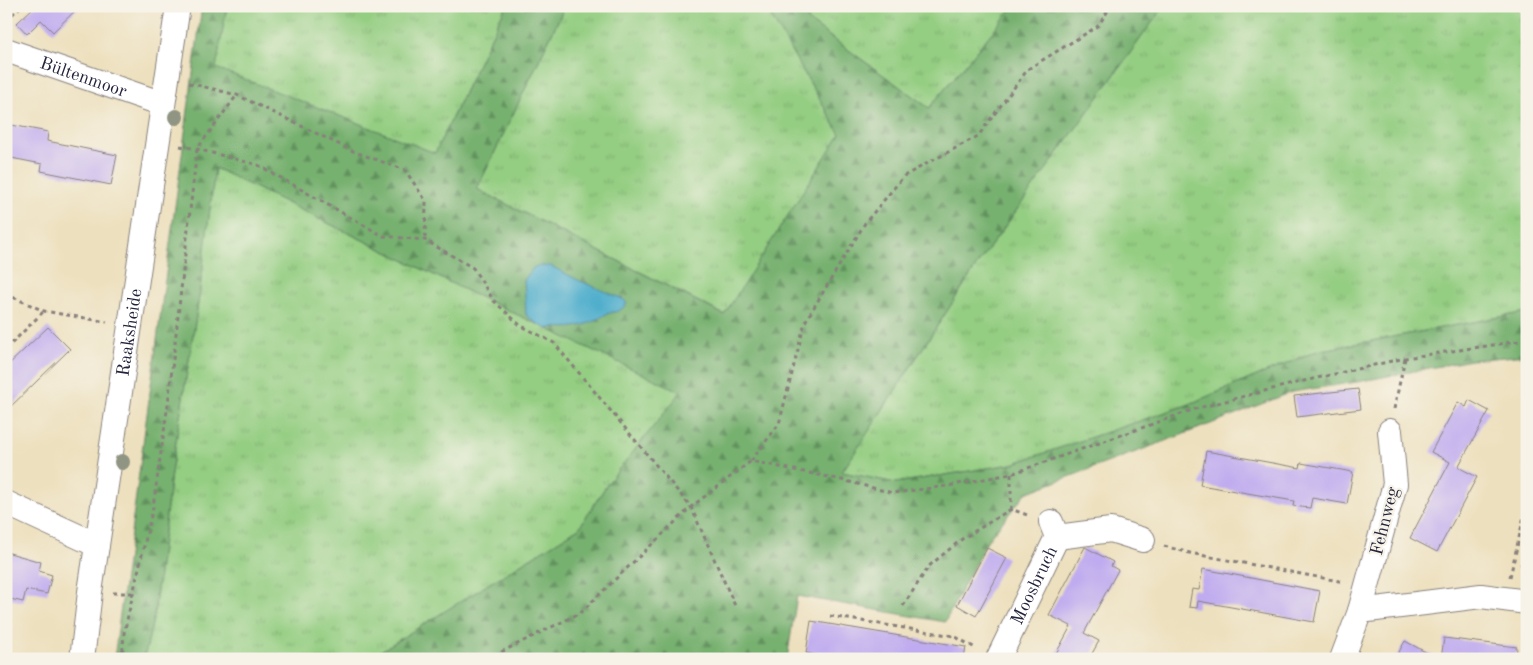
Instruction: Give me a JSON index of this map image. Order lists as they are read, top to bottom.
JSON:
{
  "streets": {
    "street": [
      "Bültenmoor",
      "Raaksheide",
      "Fehnweg",
      "Moosbruch"
    ]
  },
  "crossings": [
    ["Bültenmoor", "Raaksheide"]
  ]
}
